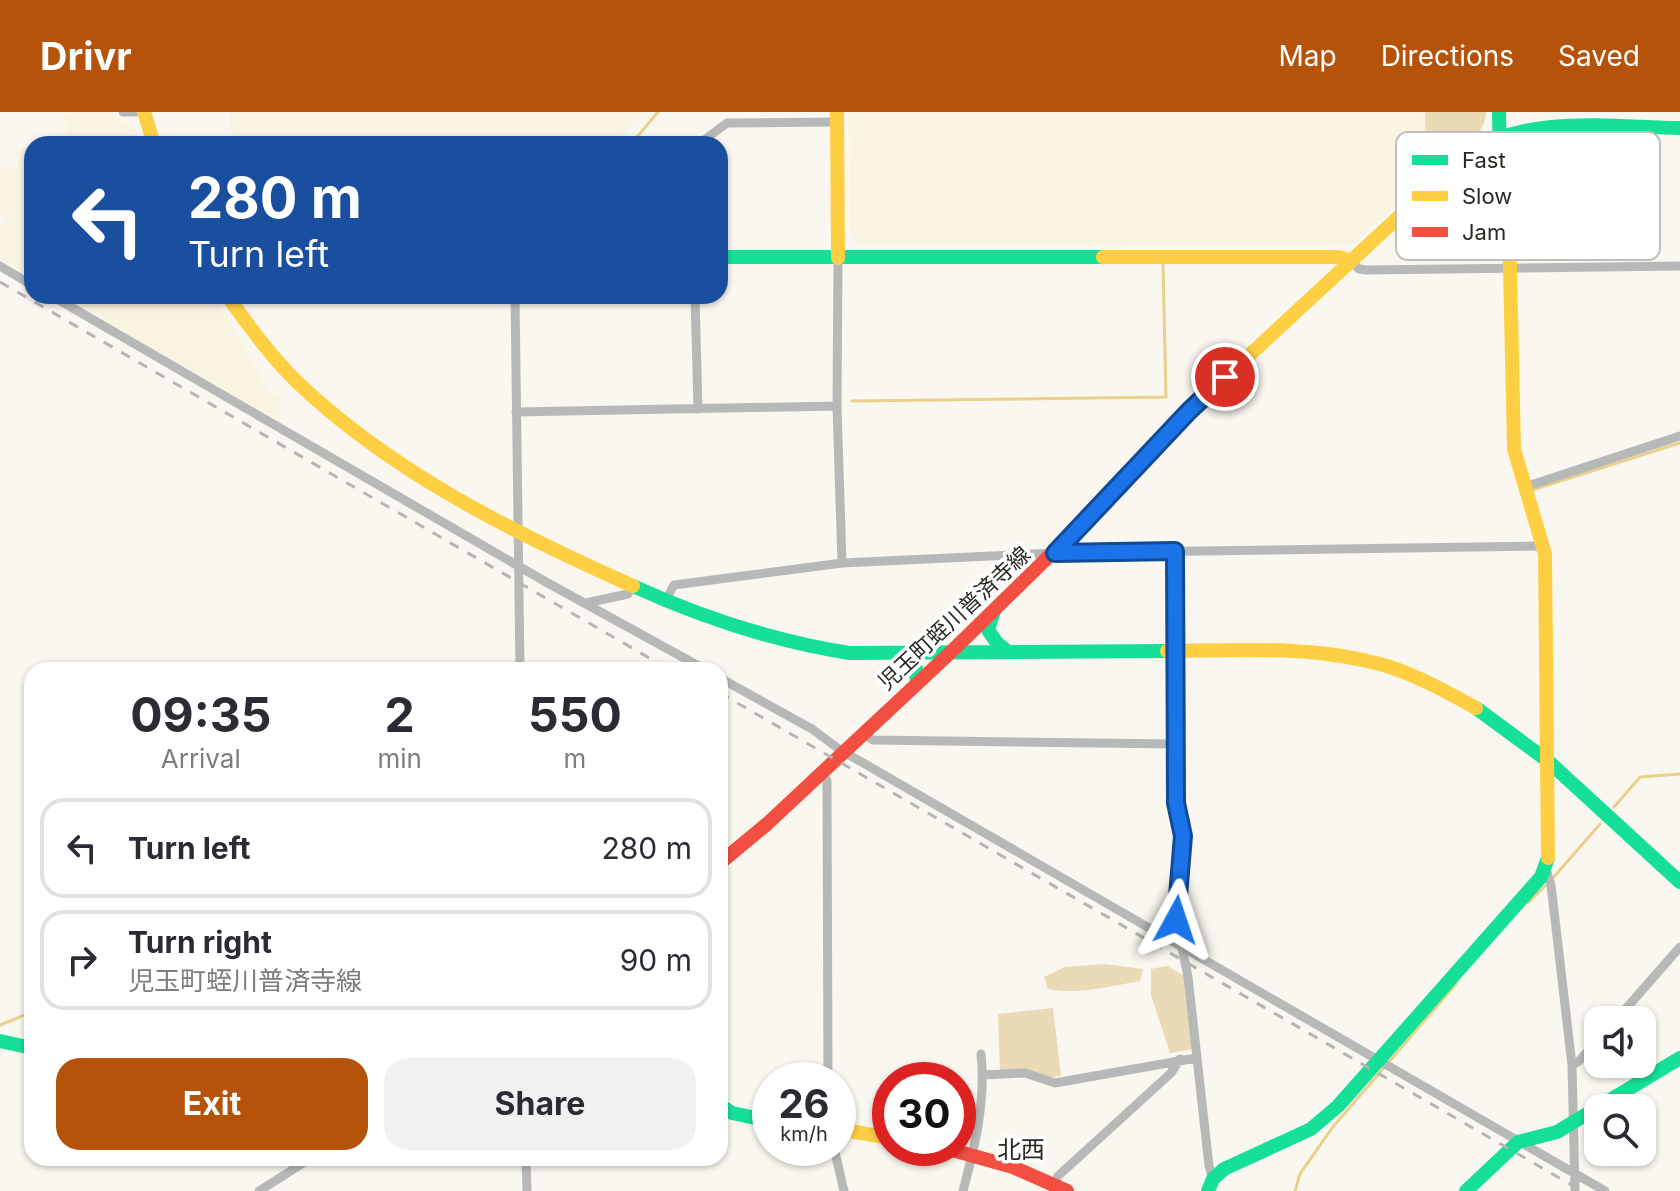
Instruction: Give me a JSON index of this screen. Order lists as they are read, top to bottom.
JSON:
{
  "streets": {
    "main road": ["児玉町蛭川普済寺線"]
  },
  "districts": ["北西"],
  "legend": ["Fast", "Slow", "Jam"],
  "page": {
    "header": "Drivr",
    "nav": ["Map", "Directions", "Saved"],
    "turn": ["280 m", "Turn left"],
    "eta": [
      "09:35",
      "Arrival",
      "2",
      "min",
      "550",
      "m"
    ],
    "list": [
      {
        "name": "Turn left",
        "value": "280 m"
      },
      {
        "name": "Turn right",
        "note": "児玉町蛭川普済寺線",
        "value": "90 m"
      }
    ],
    "buttons": ["Exit", "Share"],
    "speed": "26 km/h",
    "limit": "30"
  }
}
